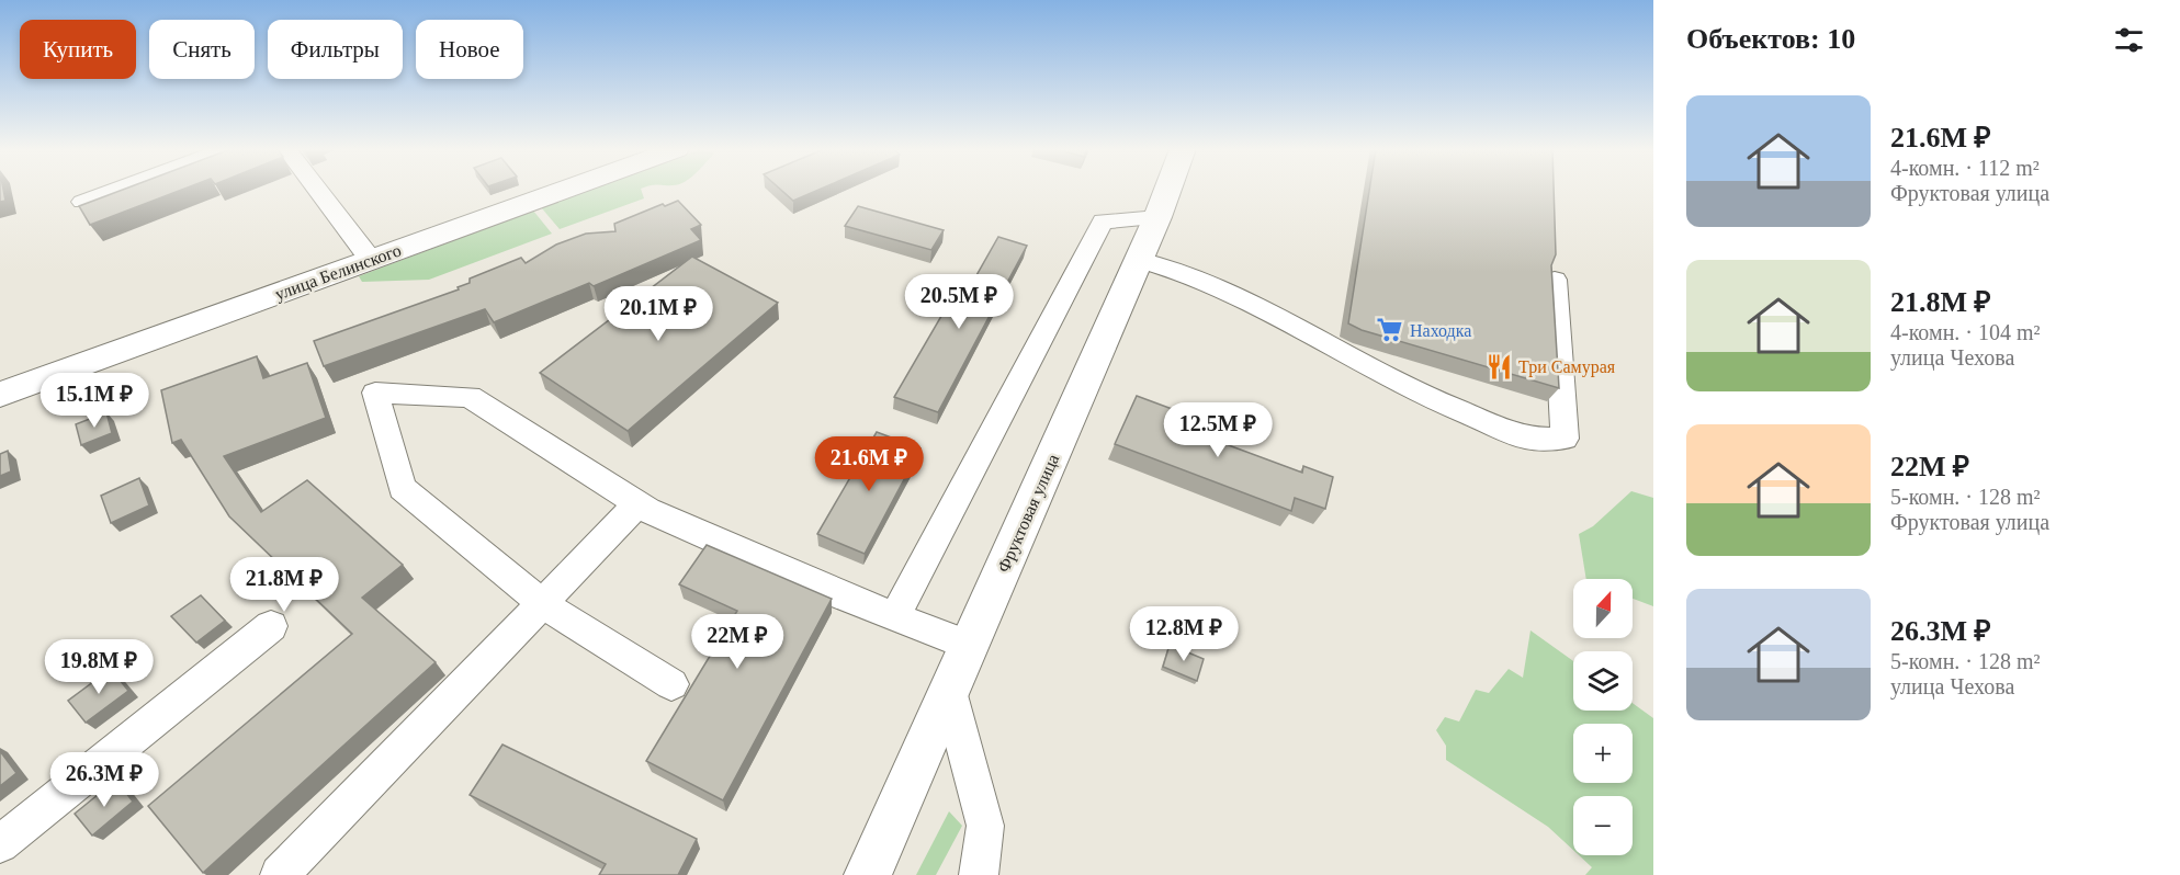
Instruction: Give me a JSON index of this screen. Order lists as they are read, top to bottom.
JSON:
{
  "streets": {
    "main road": ["улица Белинского", "Фруктовая улица"]
  },
  "places": {
    "supermarket": ["Находка"],
    "restaurant": ["Три Самурая"]
  },
  "north": "top",
  "page": {
    "heading": "Объектов: 10",
    "chip": [
      "Купить",
      "Снять",
      "Фильтры",
      "Новое"
    ],
    "list": [
      {
        "name": "21.6M ₽",
        "note": "4-комн. · 112 m² · Фруктовая улица"
      },
      {
        "name": "21.8M ₽",
        "note": "4-комн. · 104 m² · улица Чехова"
      },
      {
        "name": "22M ₽",
        "note": "5-комн. · 128 m² · Фруктовая улица"
      },
      {
        "name": "26.3M ₽",
        "note": "5-комн. · 128 m² · улица Чехова"
      }
    ],
    "price": [
      "20.5M ₽",
      "20.1M ₽",
      "15.1M ₽",
      "12.5M ₽",
      "21.6M ₽",
      "21.8M ₽",
      "12.8M ₽",
      "22M ₽",
      "19.8M ₽",
      "26.3M ₽"
    ],
    "map_buttons": ["+", "−"]
  }
}
